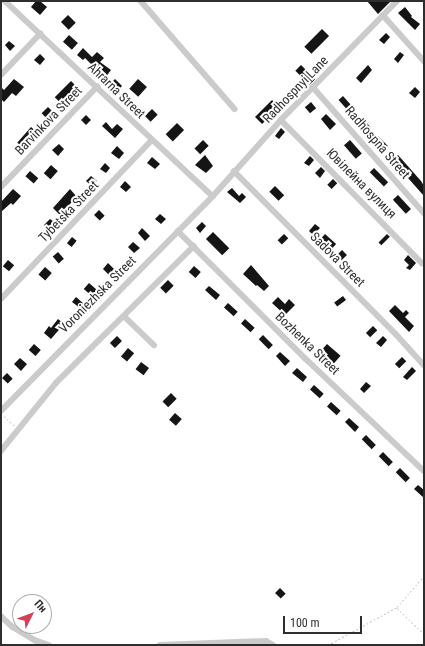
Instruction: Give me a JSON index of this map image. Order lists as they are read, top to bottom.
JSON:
{
  "streets": {
    "street": [
      "Radhospnyi Lane",
      "Ahrarna Street",
      "Barvinkova Street",
      "Radhospna Street",
      "Ювілейна вулиця",
      "Tybetska Street",
      "Sadova Street",
      "Voroniezhska Street",
      "Bozhenka Street"
    ]
  },
  "crossings": [
    ["Radhospnyi Lane", "Ahrarna Street"],
    ["Radhospnyi Lane", "Radhospna Street"],
    ["Radhospnyi Lane", "Ювілейна вулиця"],
    ["Radhospnyi Lane", "Sadova Street"],
    ["Radhospnyi Lane", "Voroniezhska Street"],
    ["Ahrarna Street", "Barvinkova Street"],
    ["Ahrarna Street", "Tybetska Street"],
    ["Ahrarna Street", "Voroniezhska Street"],
    ["Voroniezhska Street", "Bozhenka Street"]
  ],
  "scale_bar": "100 m",
  "north": "top right"
}
